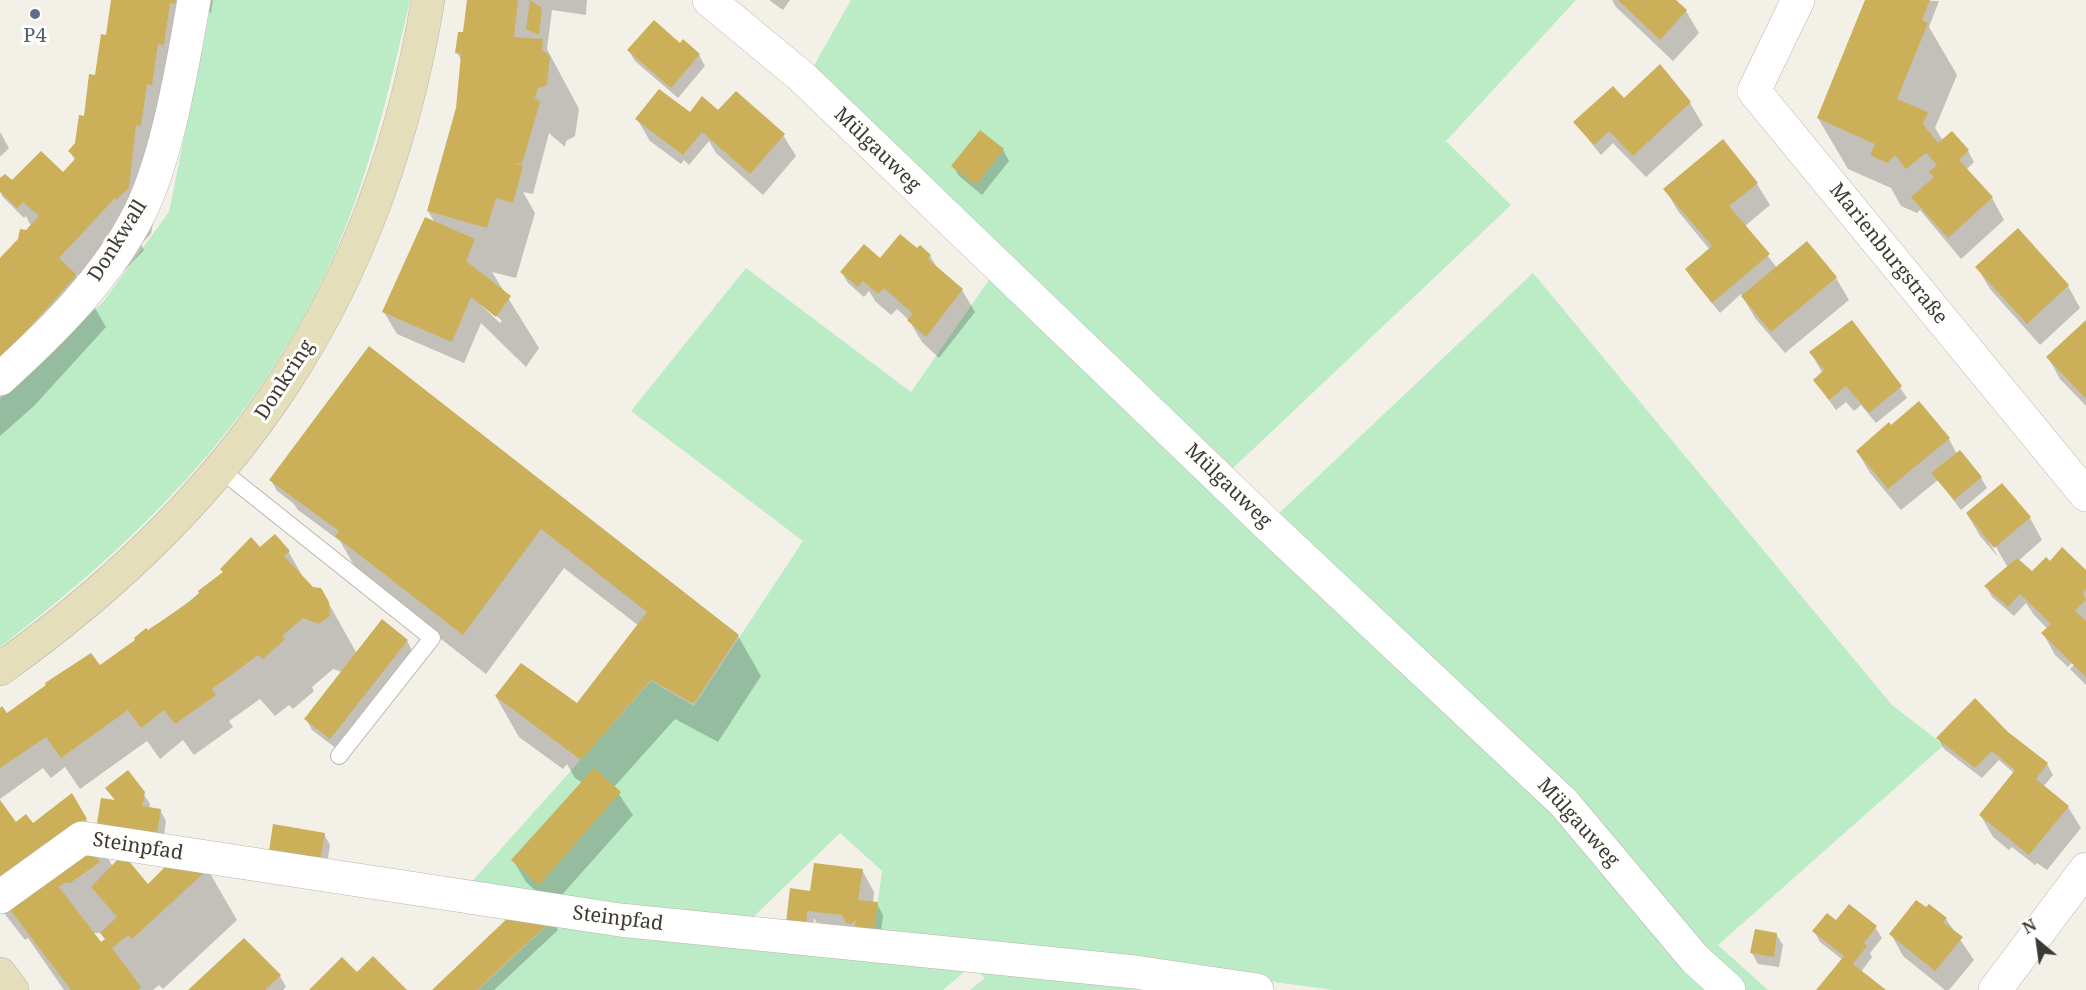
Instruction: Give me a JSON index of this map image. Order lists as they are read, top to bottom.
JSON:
{
  "streets": {
    "main road": ["Donkring"],
    "street": [
      "Mülgauweg",
      "Donkwall",
      "Marienburgstraße",
      "Steinpfad"
    ]
  },
  "places": ["P4"],
  "north": "top left"
}
